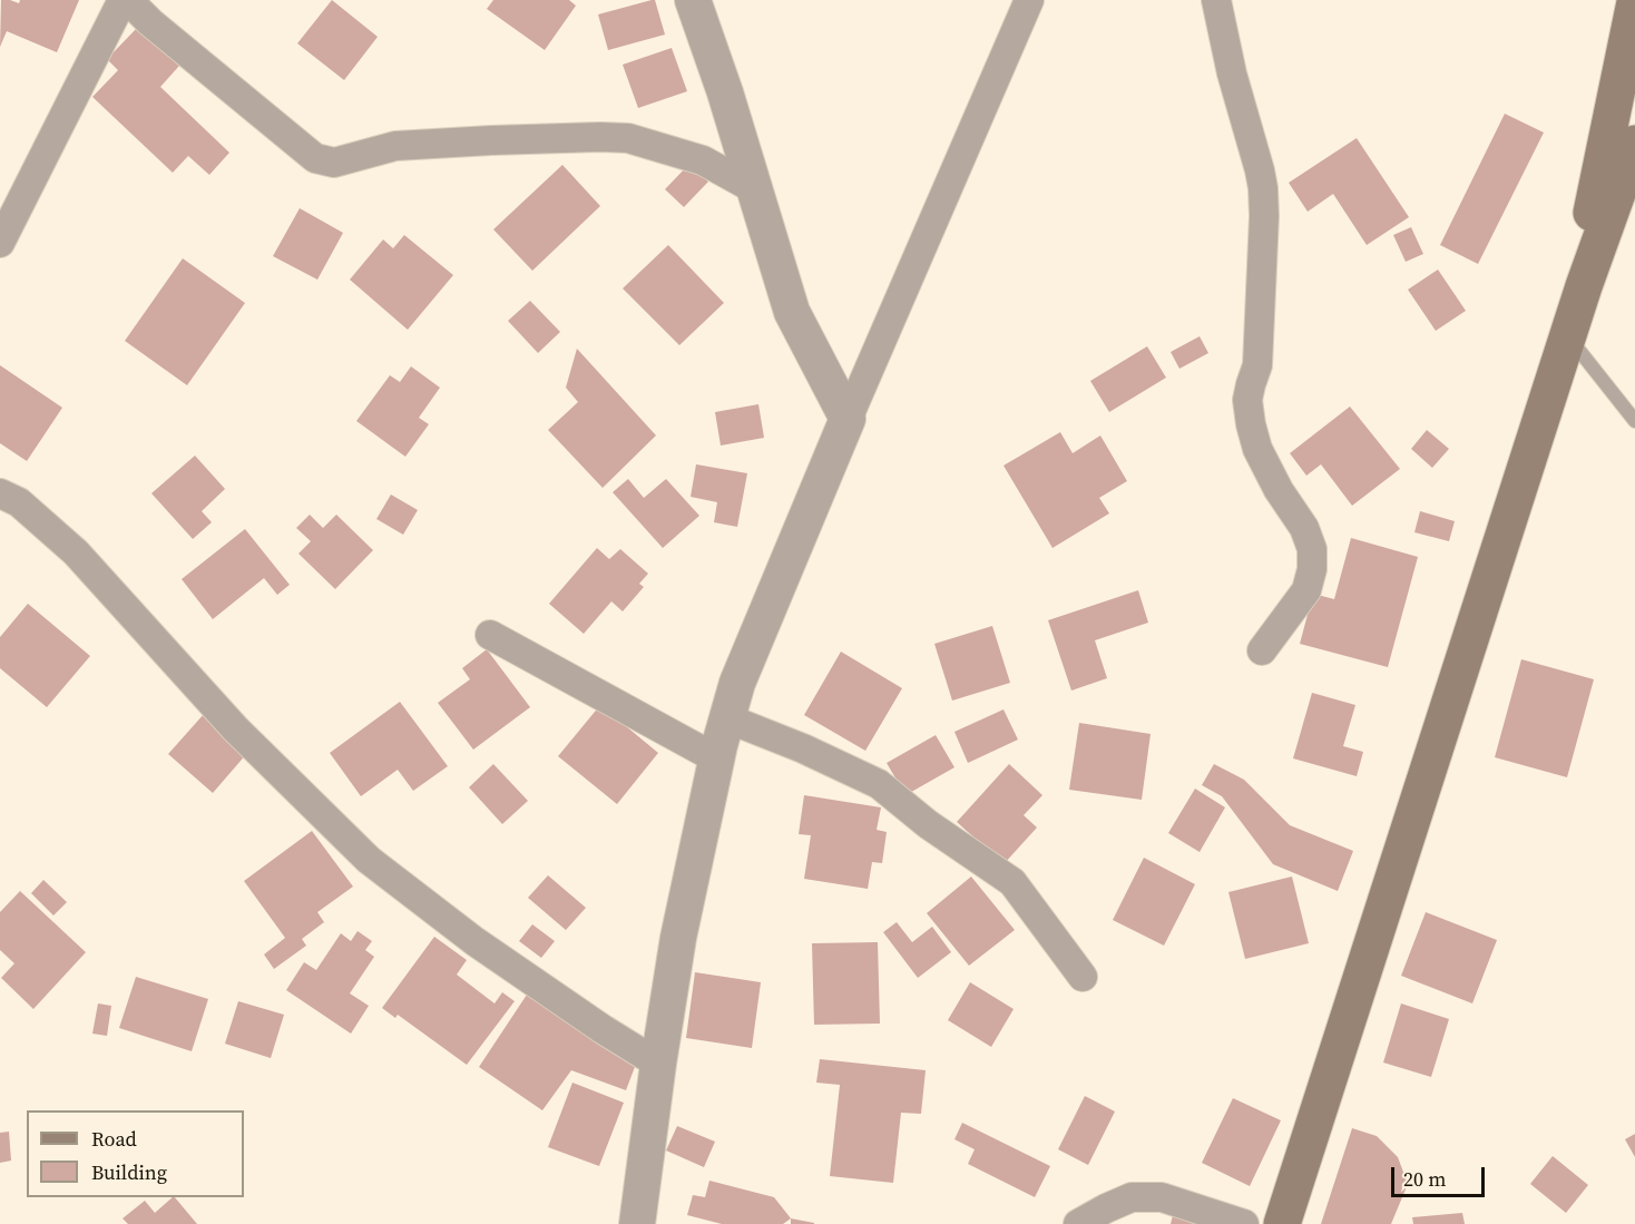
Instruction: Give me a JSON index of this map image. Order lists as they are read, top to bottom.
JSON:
{
  "legend": ["Road", "Building"],
  "scale_bar": "20 m"
}
